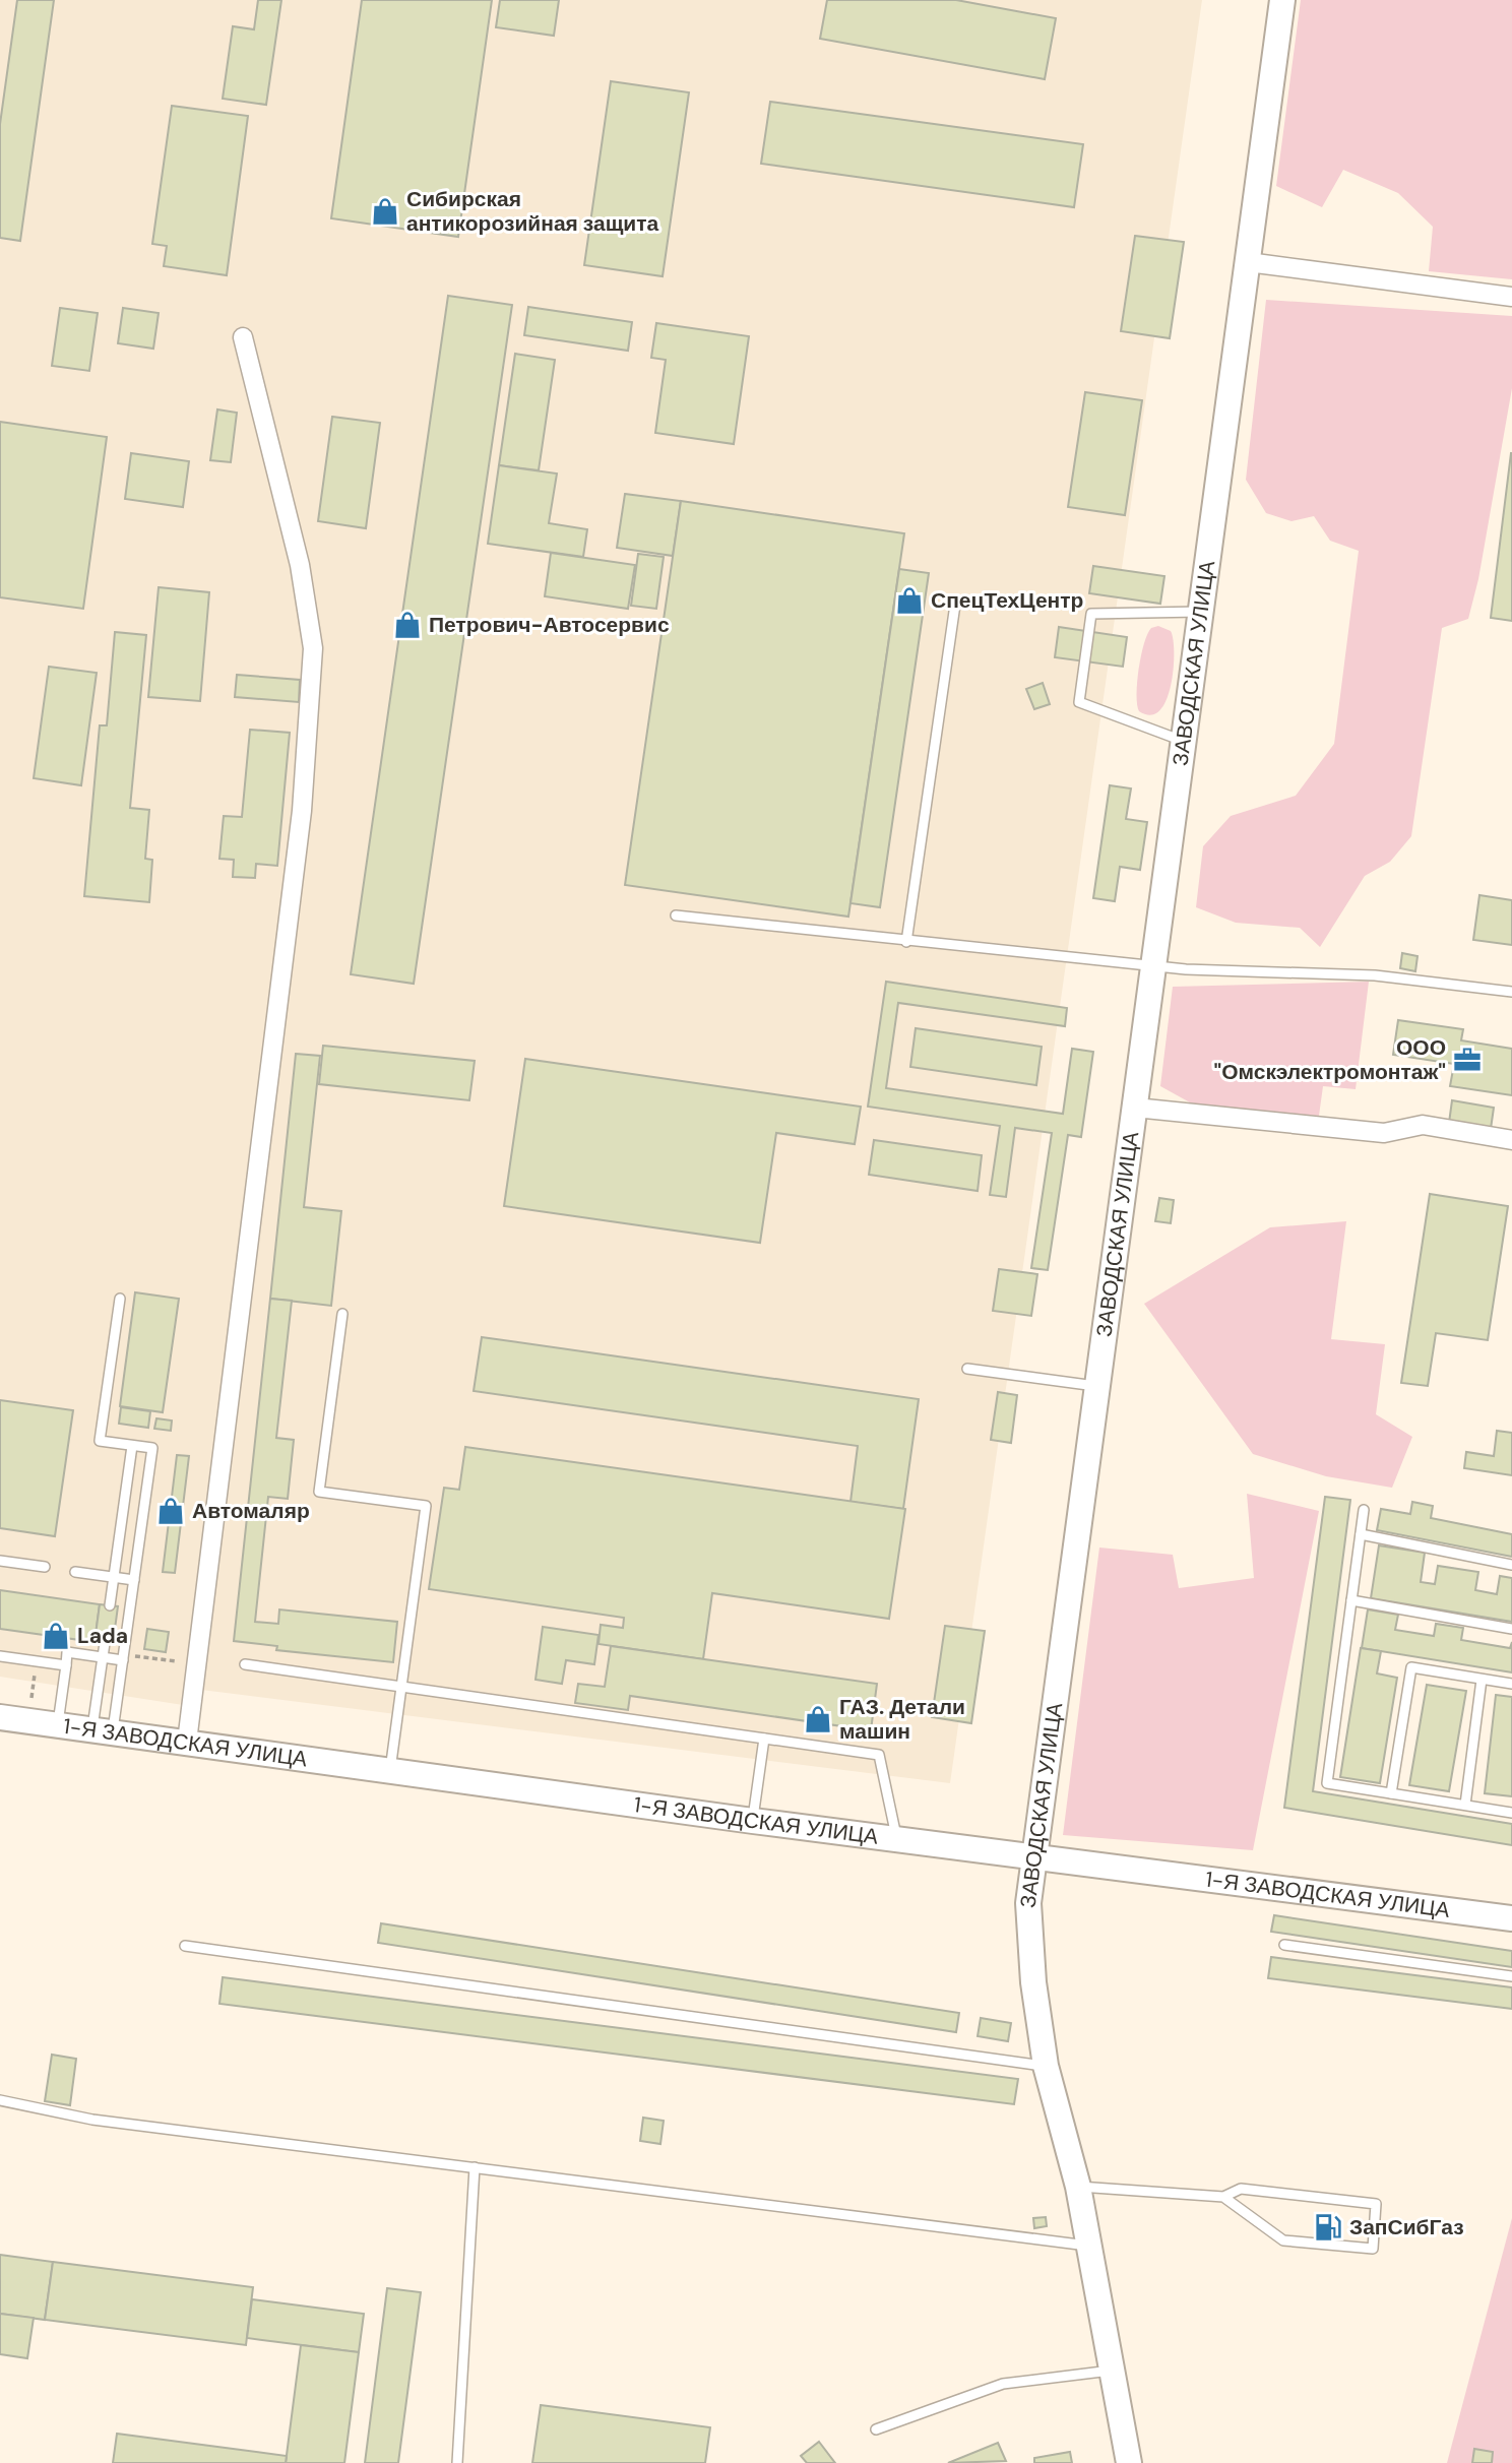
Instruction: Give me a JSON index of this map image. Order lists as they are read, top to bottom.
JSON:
{
  "streets": {
    "main road": ["ЗАВОДСКАЯ УЛИЦА", "1-Я ЗАВОДСКАЯ УЛИЦА"]
  },
  "crossings": [
    ["ЗАВОДСКАЯ УЛИЦА", "1-Я ЗАВОДСКАЯ УЛИЦА"]
  ],
  "places": {
    "shop": [
      "Сибирская антикорозийная защита",
      "СпецТехЦентр",
      "Петрович-Автосервис",
      "Автомаляр",
      "Lada",
      "ГАЗ. Детали машин"
    ],
    "office": ["ООО \"Омскэлектромонтаж\""],
    "fuel station": ["ЗапСибГаз"]
  }
}
